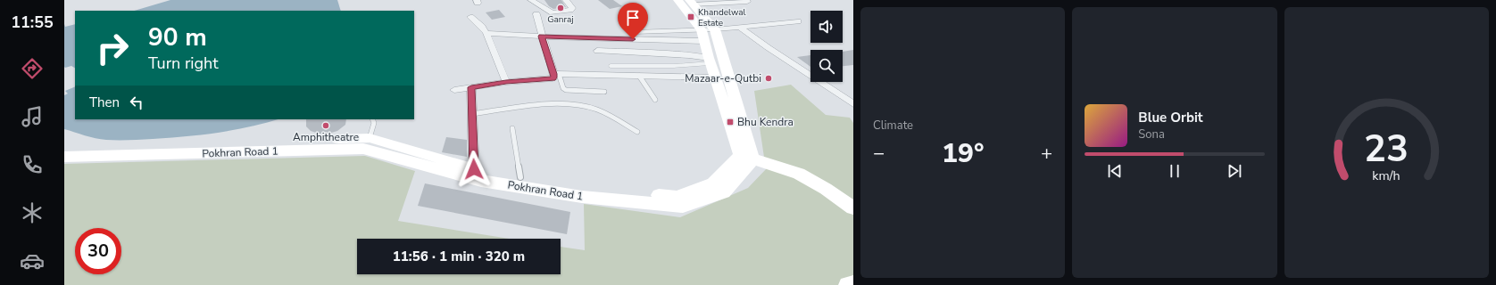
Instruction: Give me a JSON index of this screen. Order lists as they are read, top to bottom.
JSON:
{
  "streets": {
    "main road": ["Pokhran Road 1"]
  },
  "places": {
    "other": ["Ganraj", "Mazaar-e-Qutbi", "Amphitheatre"],
    "transit": ["Khandelwal Estate", "Bhu Kendra"]
  },
  "page": {
    "tabs": "11:55",
    "tile": "Climate",
    "turn": ["90 m", "Turn right"],
    "then": "Then",
    "song": ["Blue Orbit", "Sona"],
    "heat": ["−", "19°", "+"],
    "limit": "30",
    "trip": "11:56 · 1 min · 320 m",
    "gauge": ["23", "km/h"]
  }
}
